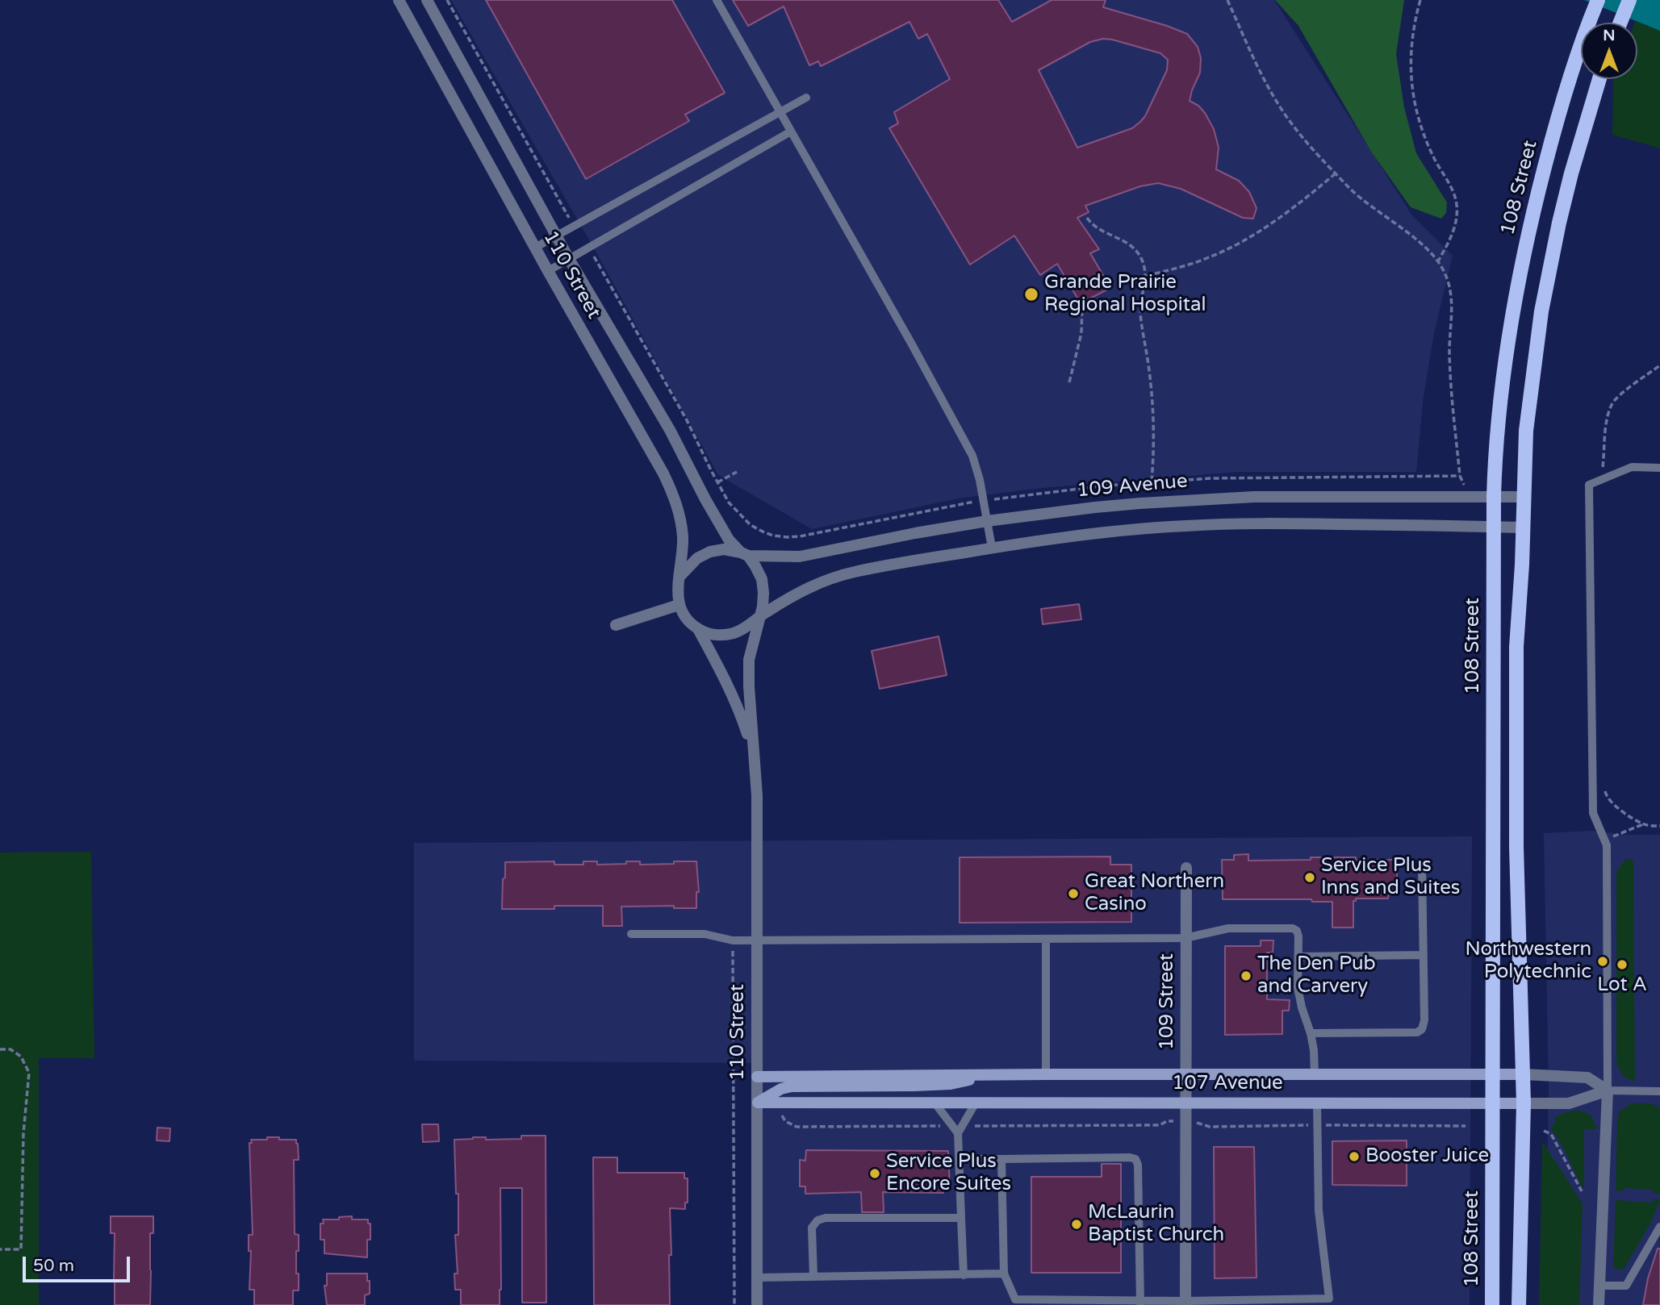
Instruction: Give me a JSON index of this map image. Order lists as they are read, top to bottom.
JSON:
{
  "streets": {
    "main road": ["108 Street", "107 Avenue"],
    "street": ["110 Street", "109 Avenue", "109 Street"]
  },
  "crossings": [
    ["108 Street", "109 Avenue"],
    ["108 Street", "107 Avenue"],
    ["110 Street", "109 Avenue"],
    ["110 Street", "107 Avenue"],
    ["109 Street", "107 Avenue"]
  ],
  "places": [
    "Grande Prairie Regional Hospital",
    "Service Plus Inns and Suites",
    "Great Northern Casino",
    "Northwestern Polytechnic",
    "Lot A",
    "The Den Pub and Carvery",
    "Booster Juice",
    "Service Plus Encore Suites",
    "McLaurin Baptist Church"
  ],
  "scale_bar": "50 m",
  "north": "top"
}
